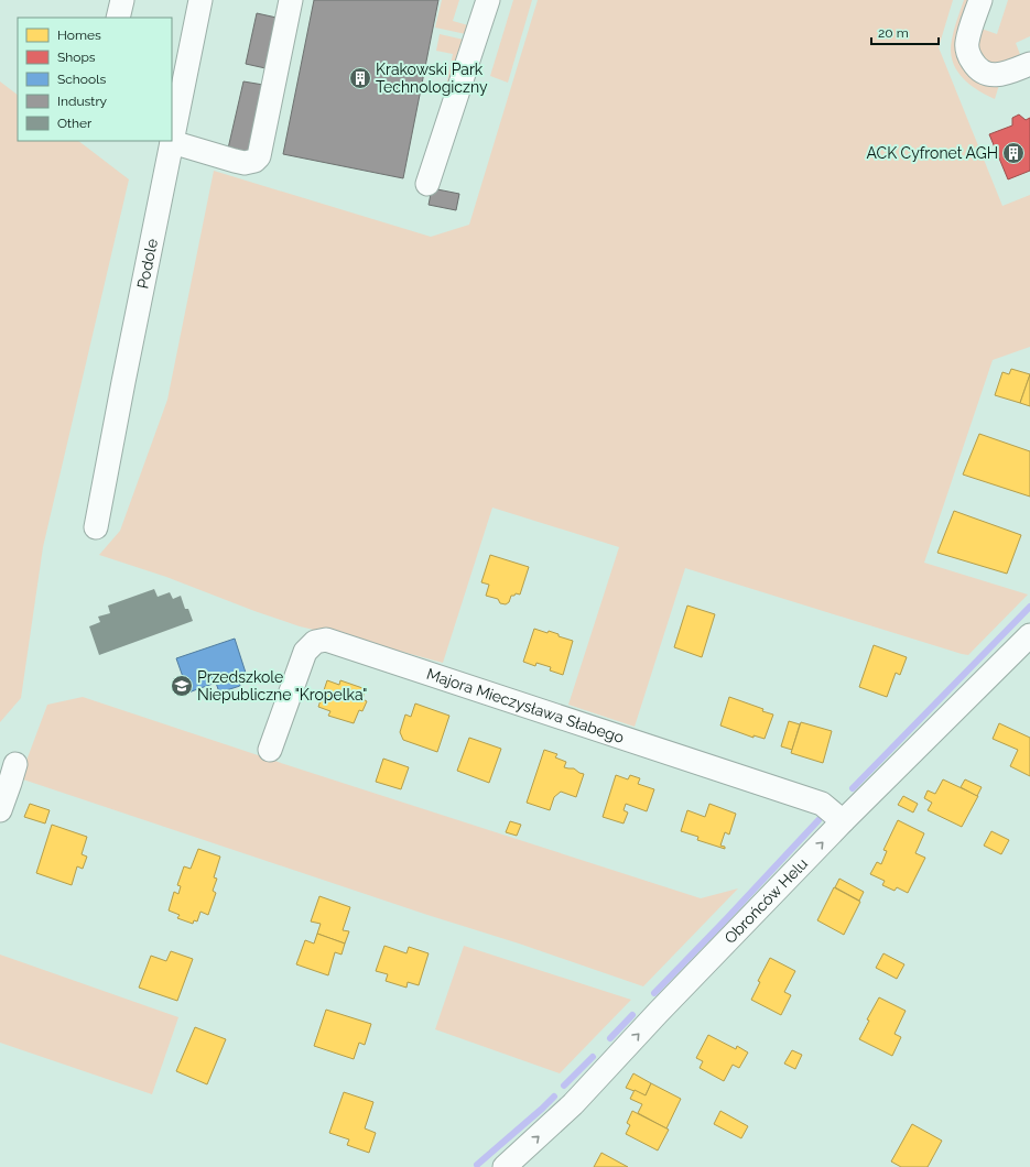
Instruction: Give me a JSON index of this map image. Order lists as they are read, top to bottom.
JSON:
{
  "streets": {
    "street": ["Podole", "Majora Mieczysława Słabego", "Obrońców Helu"]
  },
  "crossings": [
    ["Majora Mieczysława Słabego", "Obrońców Helu"]
  ],
  "one_way": ["Obrońców Helu"],
  "places": {
    "building": ["Krakowski Park Technologiczny", "ACK Cyfronet AGH"],
    "school or university": ["Przedszkole Niepubliczne \"Kropelka\""]
  },
  "legend": [
    "Homes",
    "Shops",
    "Schools",
    "Industry",
    "Other"
  ],
  "scale_bar": "20 m"
}
